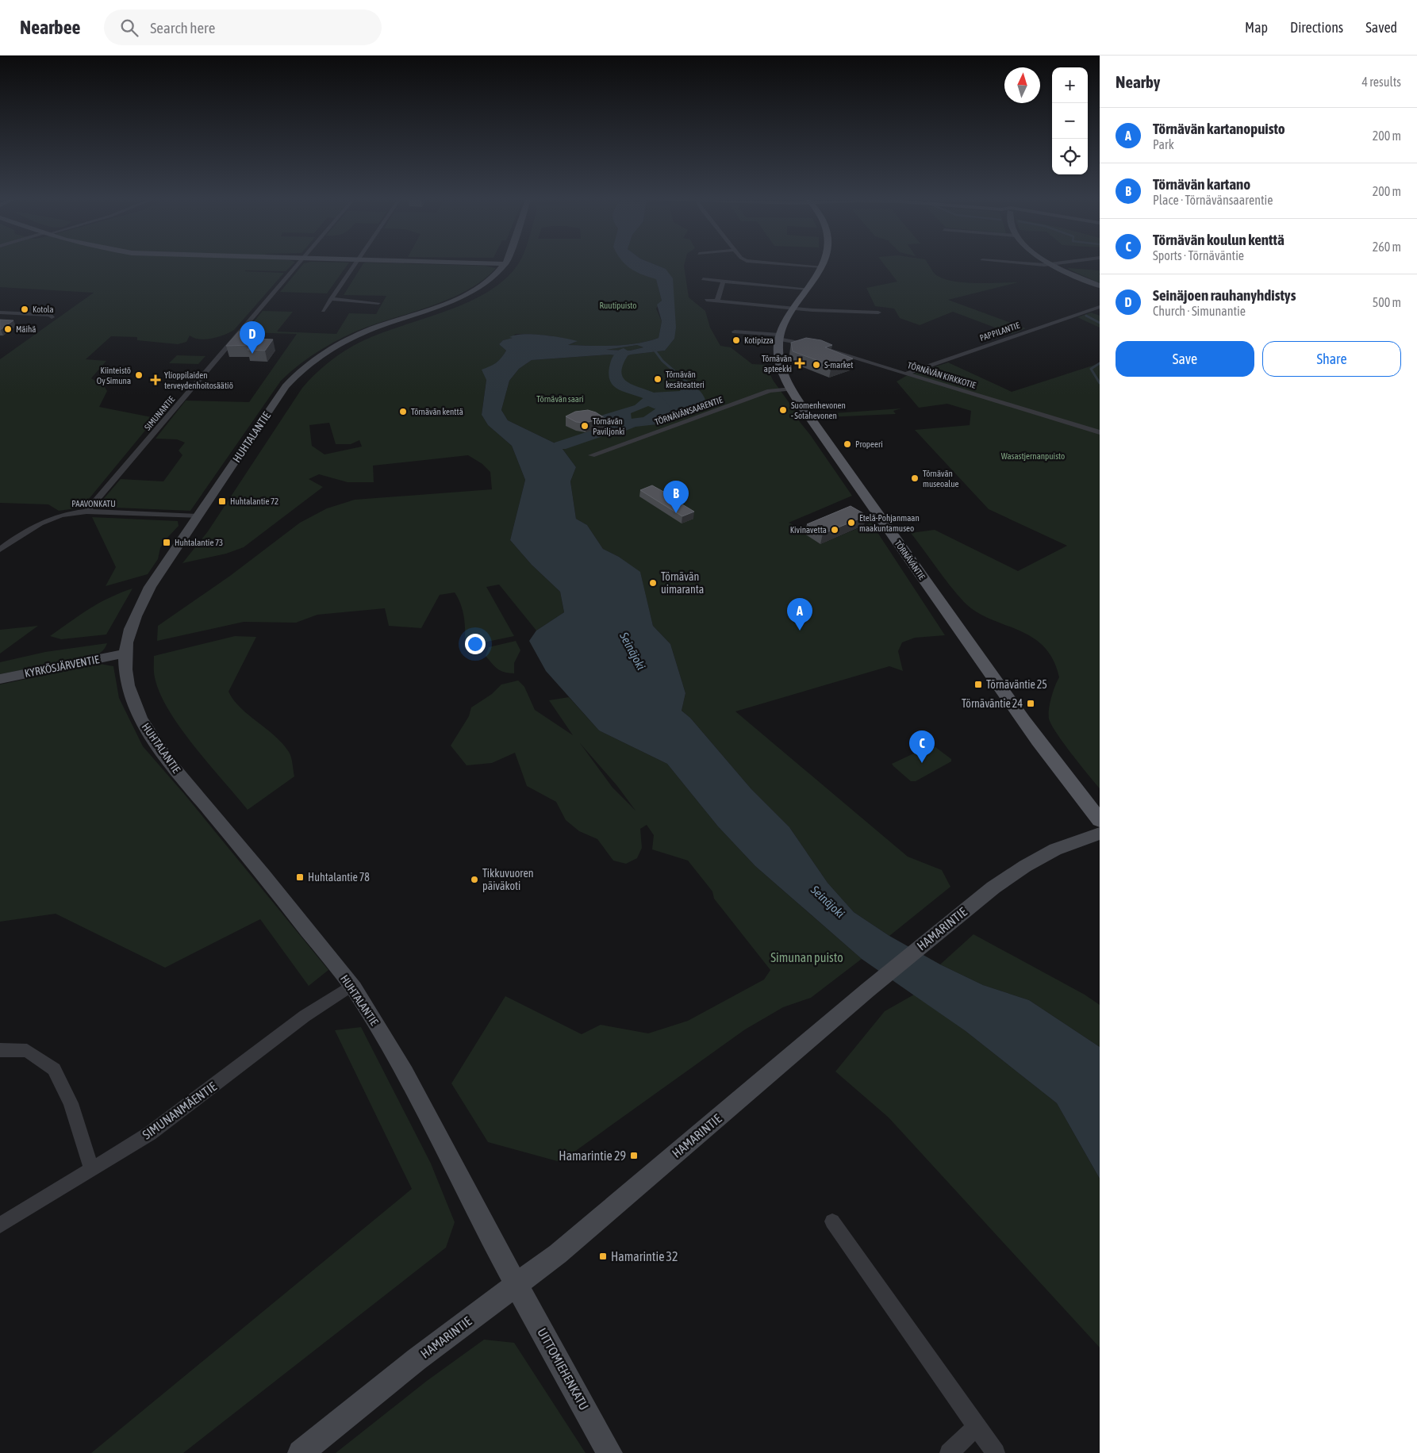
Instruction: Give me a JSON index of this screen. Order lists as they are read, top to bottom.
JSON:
{
  "streets": {
    "main road": ["HUHTALANTIE", "TÖRNÄVÄNTIE", "HAMARINTIE"],
    "street": [
      "PAPPILANTIE",
      "TÖRNÄVÄN KIRKKOTIE",
      "TÖRNÄVÄNSAARENTIE",
      "SIMUNANTIE",
      "PAAVONKATU",
      "KYRKÖSJÄRVENTIE",
      "SIMUNANMÄENTIE",
      "UITTOMIEHENKATU"
    ]
  },
  "crossings": [
    ["PAPPILANTIE", "TÖRNÄVÄN KIRKKOTIE"],
    ["TÖRNÄVÄNSAARENTIE", "TÖRNÄVÄNTIE"],
    ["SIMUNANTIE", "PAAVONKATU"],
    ["HUHTALANTIE", "PAAVONKATU"],
    ["HUHTALANTIE", "KYRKÖSJÄRVENTIE"],
    ["HUHTALANTIE", "HAMARINTIE"],
    ["HUHTALANTIE", "SIMUNANMÄENTIE"],
    ["HUHTALANTIE", "UITTOMIEHENKATU"],
    ["HAMARINTIE", "UITTOMIEHENKATU"]
  ],
  "water": ["Seinäjoki"],
  "parks": [
    "Ruutipuisto",
    "Törnävän saari",
    "Wasastjernanpuisto",
    "Simunan puisto"
  ],
  "places": {
    "other": [
      "Kotola",
      "Mäihä",
      "Kotipizza",
      "S-market",
      "Kiinteistö Oy Simuna",
      "Törnävän kesäteatteri",
      "Suomenhevonen - Sotahevonen",
      "Törnävän kenttä",
      "Törnävän Paviljonki",
      "Propeeri",
      "Törnävän museoalue",
      "Etelä-Pohjanmaan maakuntamuseo",
      "Kivinavetta",
      "Törnävän uimaranta",
      "Tikkuvuoren päiväkoti"
    ],
    "health": ["Törnävän apteekki", "Ylioppilaiden terveydenhoitosäätiö"],
    "transit": [
      "Huhtalantie 72",
      "Huhtalantie 73",
      "Törnäväntie 25",
      "Törnäväntie 24",
      "Huhtalantie 78",
      "Hamarintie 29",
      "Hamarintie 32"
    ]
  },
  "north": "top",
  "page": {
    "header": "Nearbee",
    "search": "Search here",
    "nav": ["Map", "Directions", "Saved"],
    "heading": ["Nearby", "4 results"],
    "map_buttons": ["+", "−"],
    "list": [
      {
        "mark": "A",
        "name": "Törnävän kartanopuisto",
        "note": "Park",
        "value": "200 m"
      },
      {
        "mark": "B",
        "name": "Törnävän kartano",
        "note": "Place · Törnävänsaarentie",
        "value": "200 m"
      },
      {
        "mark": "C",
        "name": "Törnävän koulun kenttä",
        "note": "Sports · Törnäväntie",
        "value": "260 m"
      },
      {
        "mark": "D",
        "name": "Seinäjoen rauhanyhdistys",
        "note": "Church · Simunantie",
        "value": "500 m"
      }
    ],
    "pins": [
      "D",
      "B",
      "A",
      "C"
    ],
    "buttons": ["Save", "Share"]
  }
}
